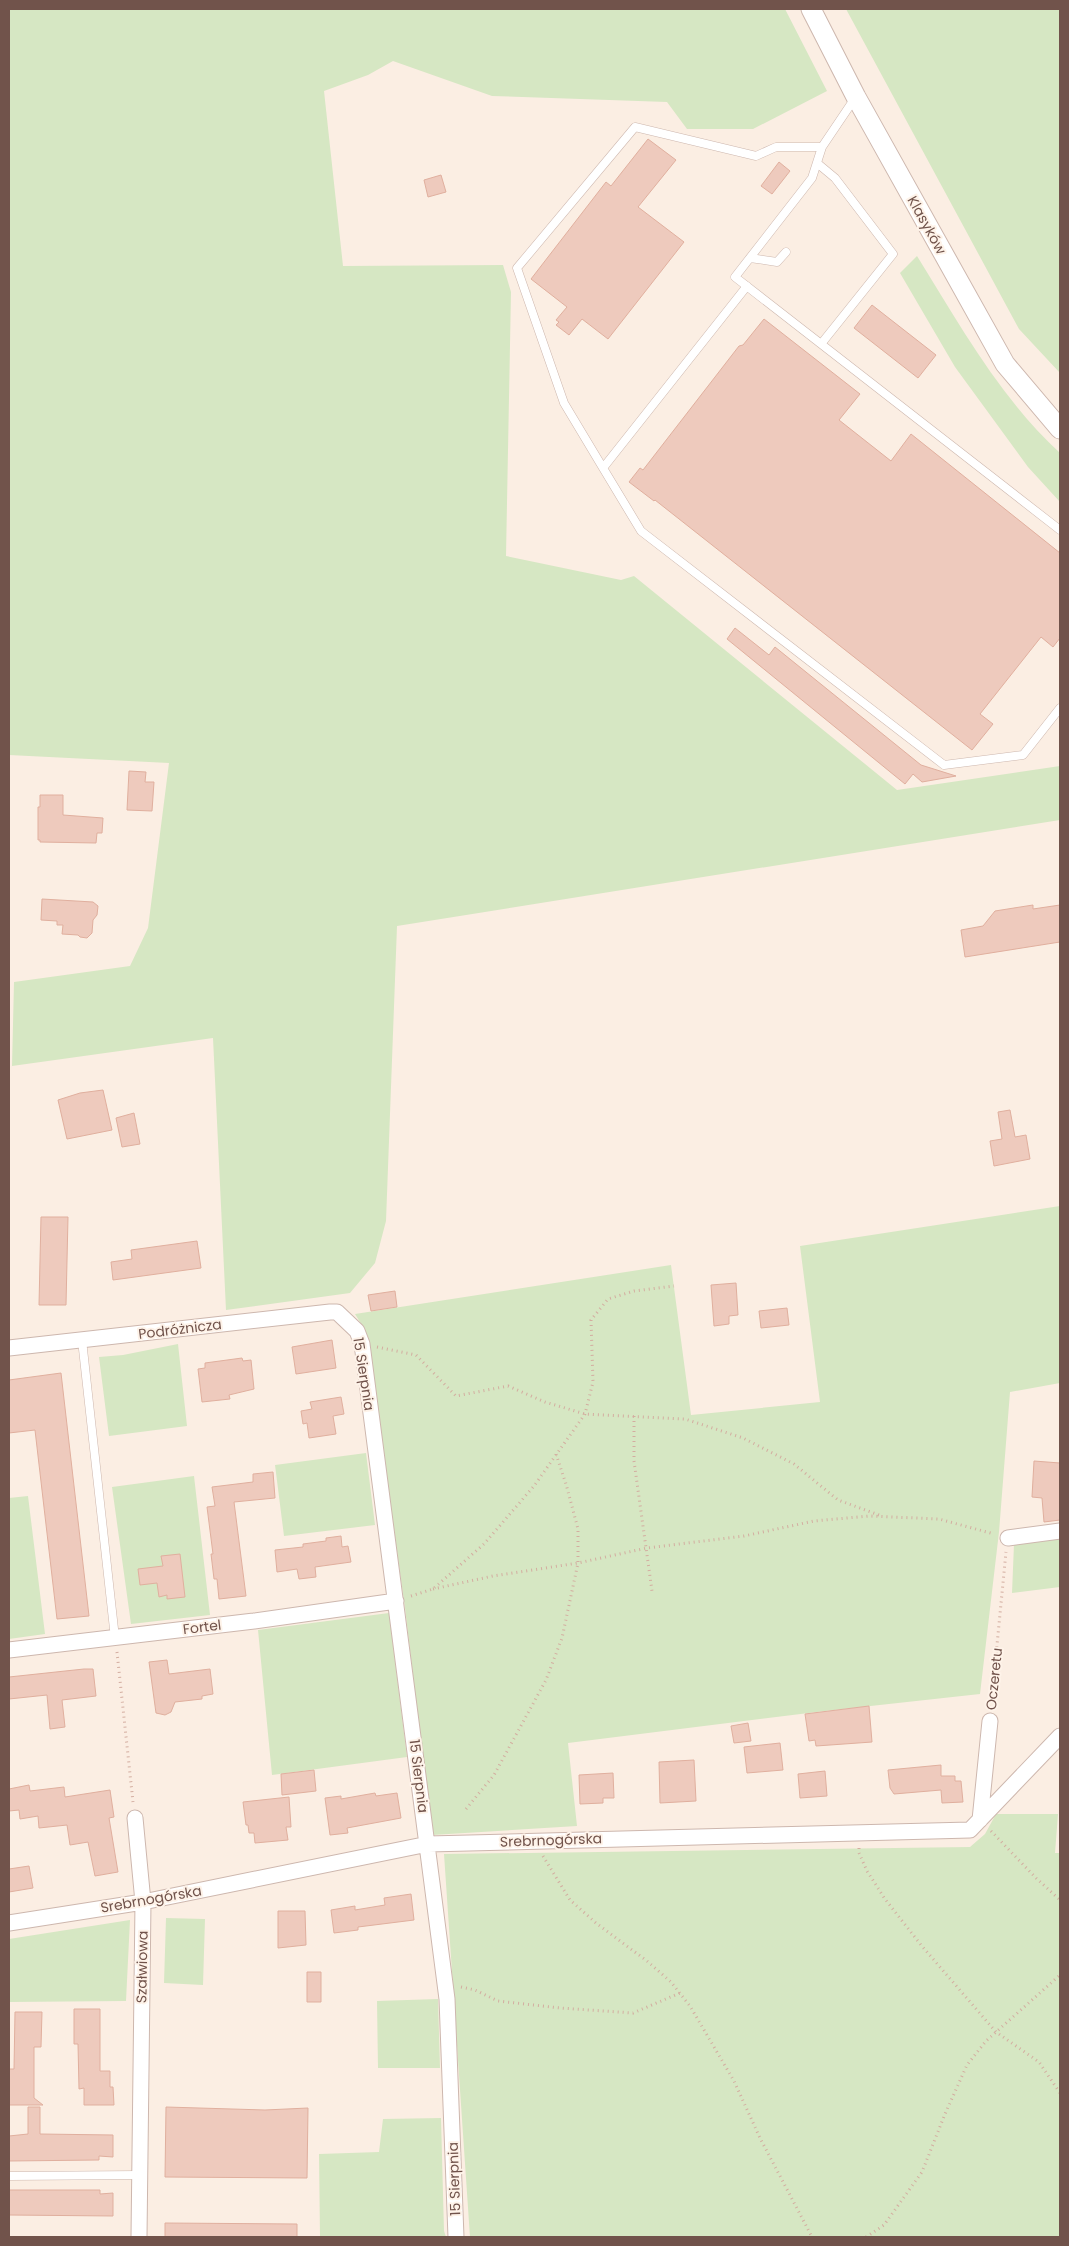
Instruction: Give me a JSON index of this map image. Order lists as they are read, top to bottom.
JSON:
{
  "streets": {
    "street": [
      "Klasyków",
      "Podróżnicza",
      "15 Sierpnia",
      "Fortel",
      "Oczeretu",
      "Srebrnogórska",
      "Szałwiowa"
    ]
  },
  "crossings": [
    ["Podróżnicza", "15 Sierpnia"],
    ["15 Sierpnia", "Fortel"],
    ["15 Sierpnia", "Srebrnogórska"],
    ["Oczeretu", "Srebrnogórska"],
    ["Srebrnogórska", "Szałwiowa"]
  ]
}
